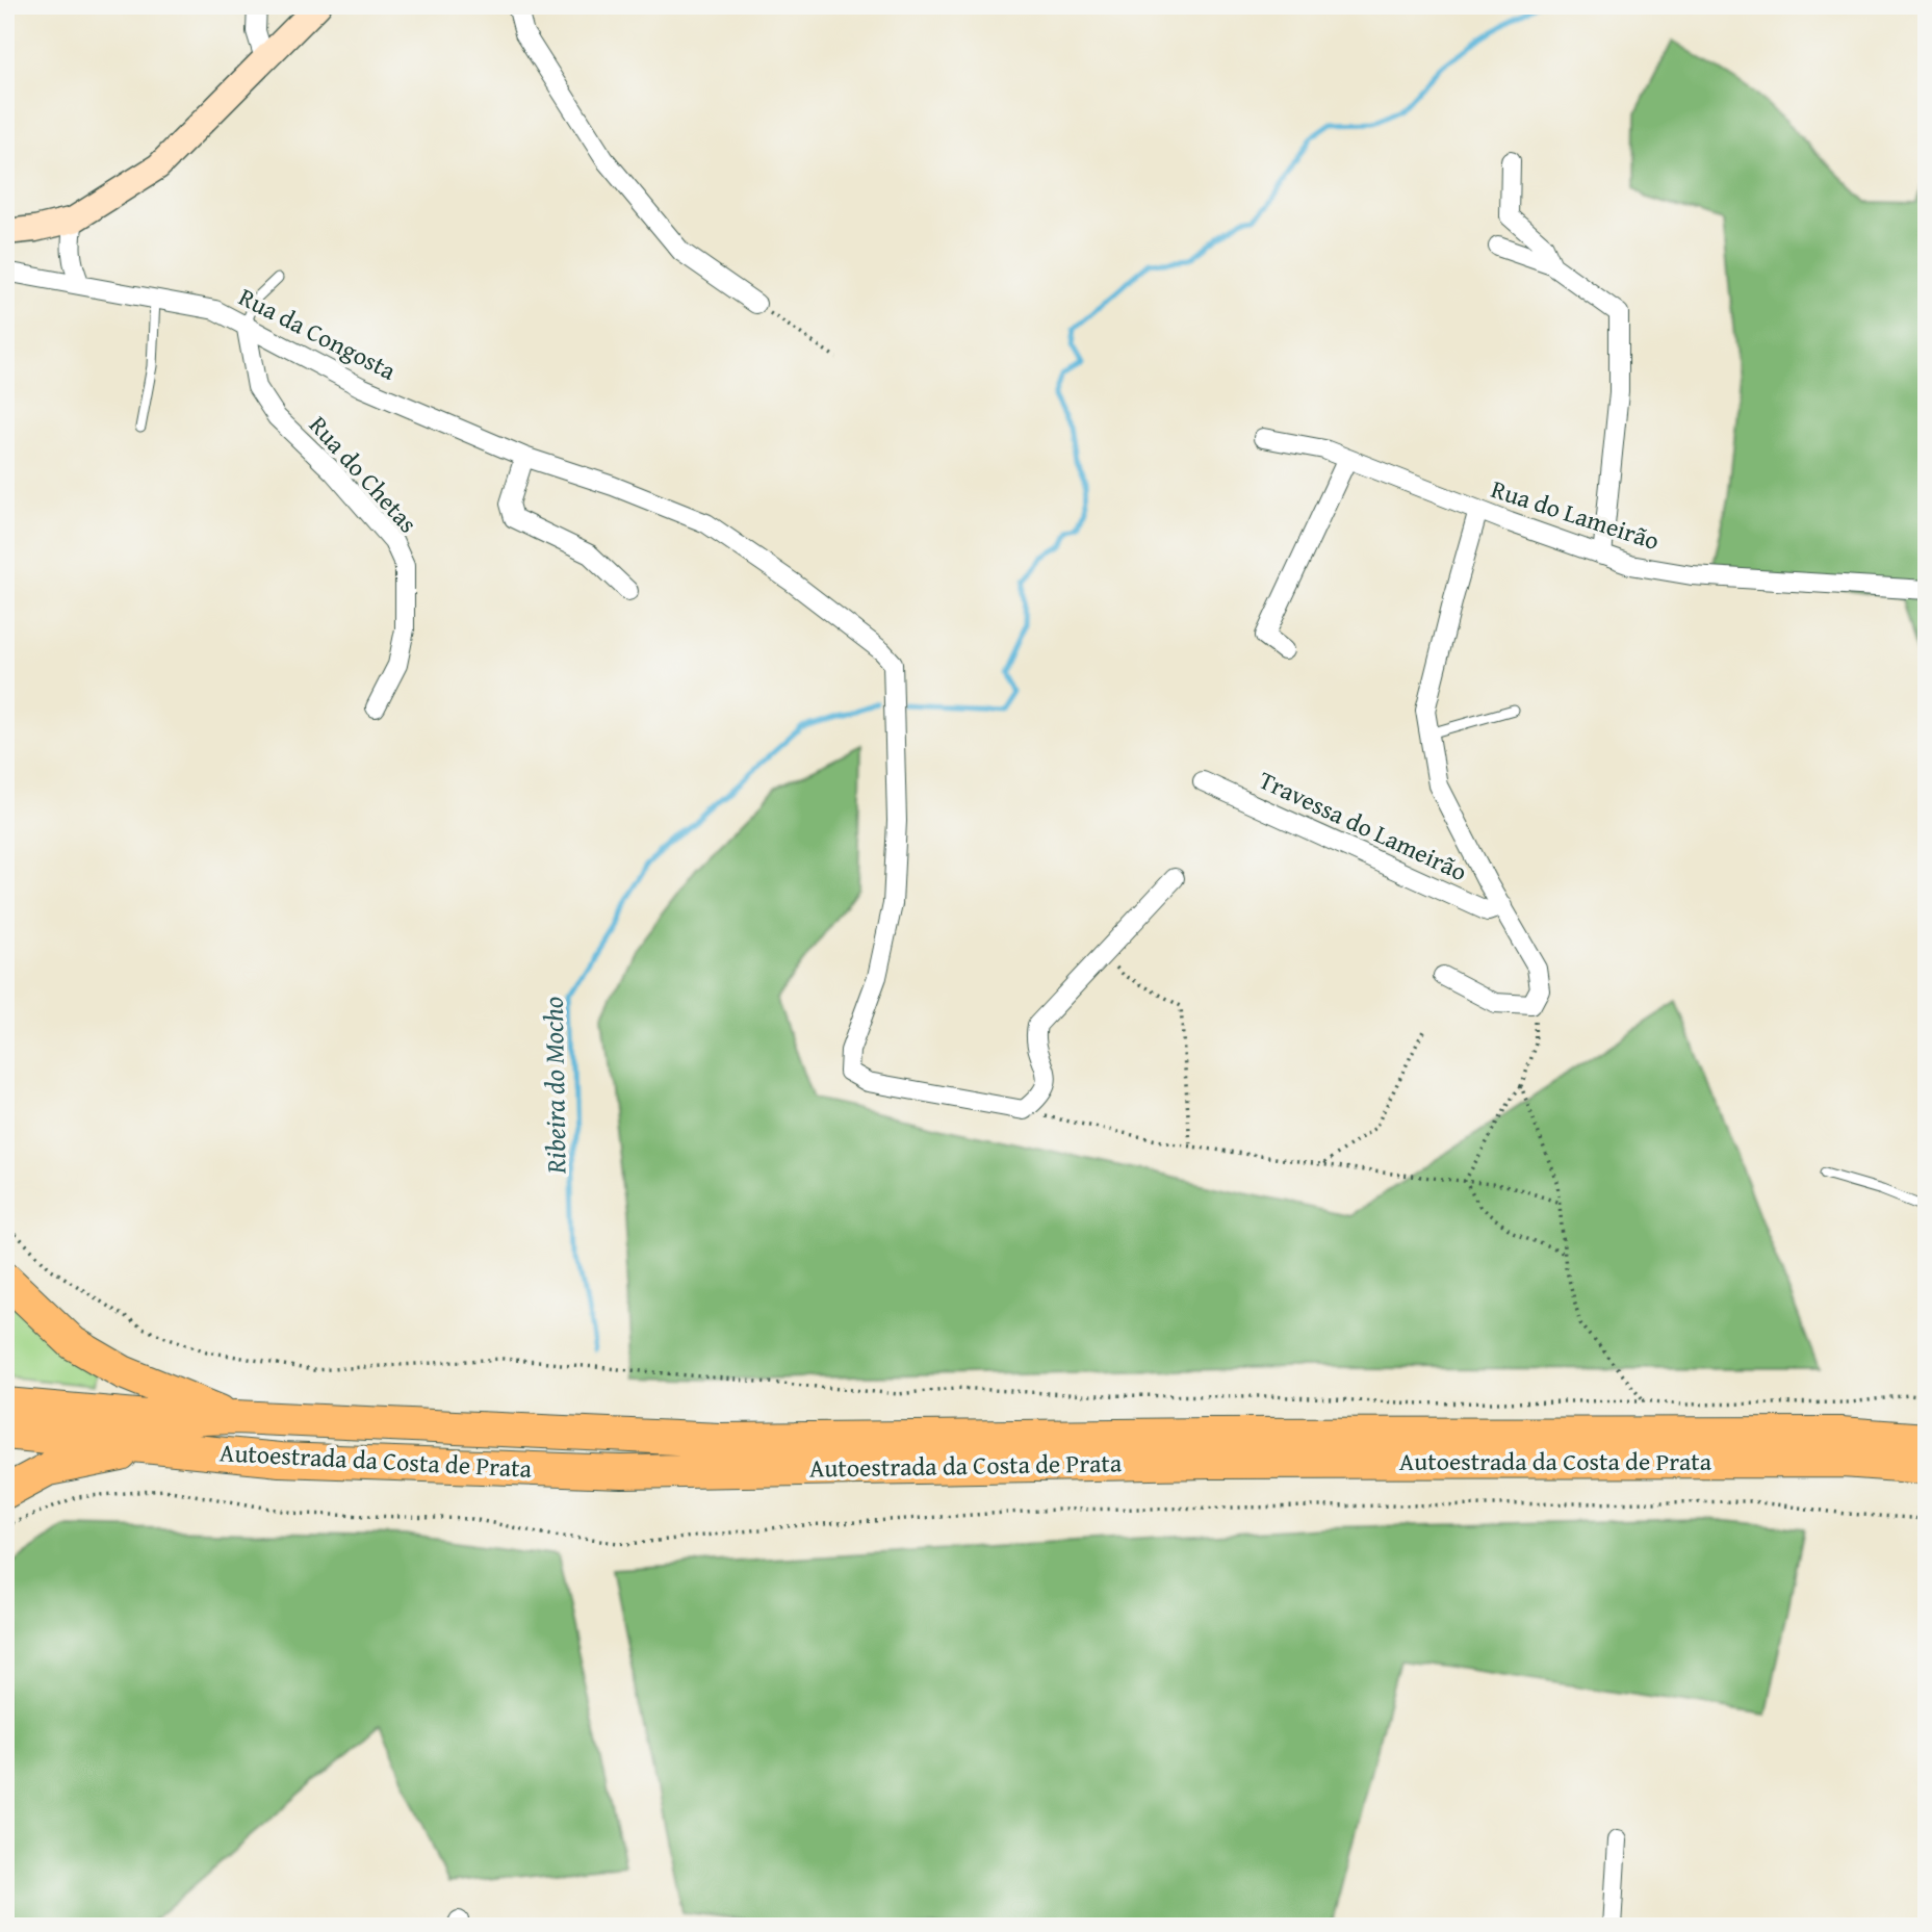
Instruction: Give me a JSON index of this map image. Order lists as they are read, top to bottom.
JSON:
{
  "streets": {
    "highway": ["Autoestrada da Costa de Prata"],
    "street": [
      "Rua da Congosta",
      "Rua do Chetas",
      "Rua do Lameirão",
      "Travessa do Lameirão"
    ]
  },
  "crossings": [
    ["Rua da Congosta", "Rua do Chetas"],
    ["Rua do Lameirão", "Travessa do Lameirão"]
  ],
  "water": ["Ribeira do Mocho"]
}
